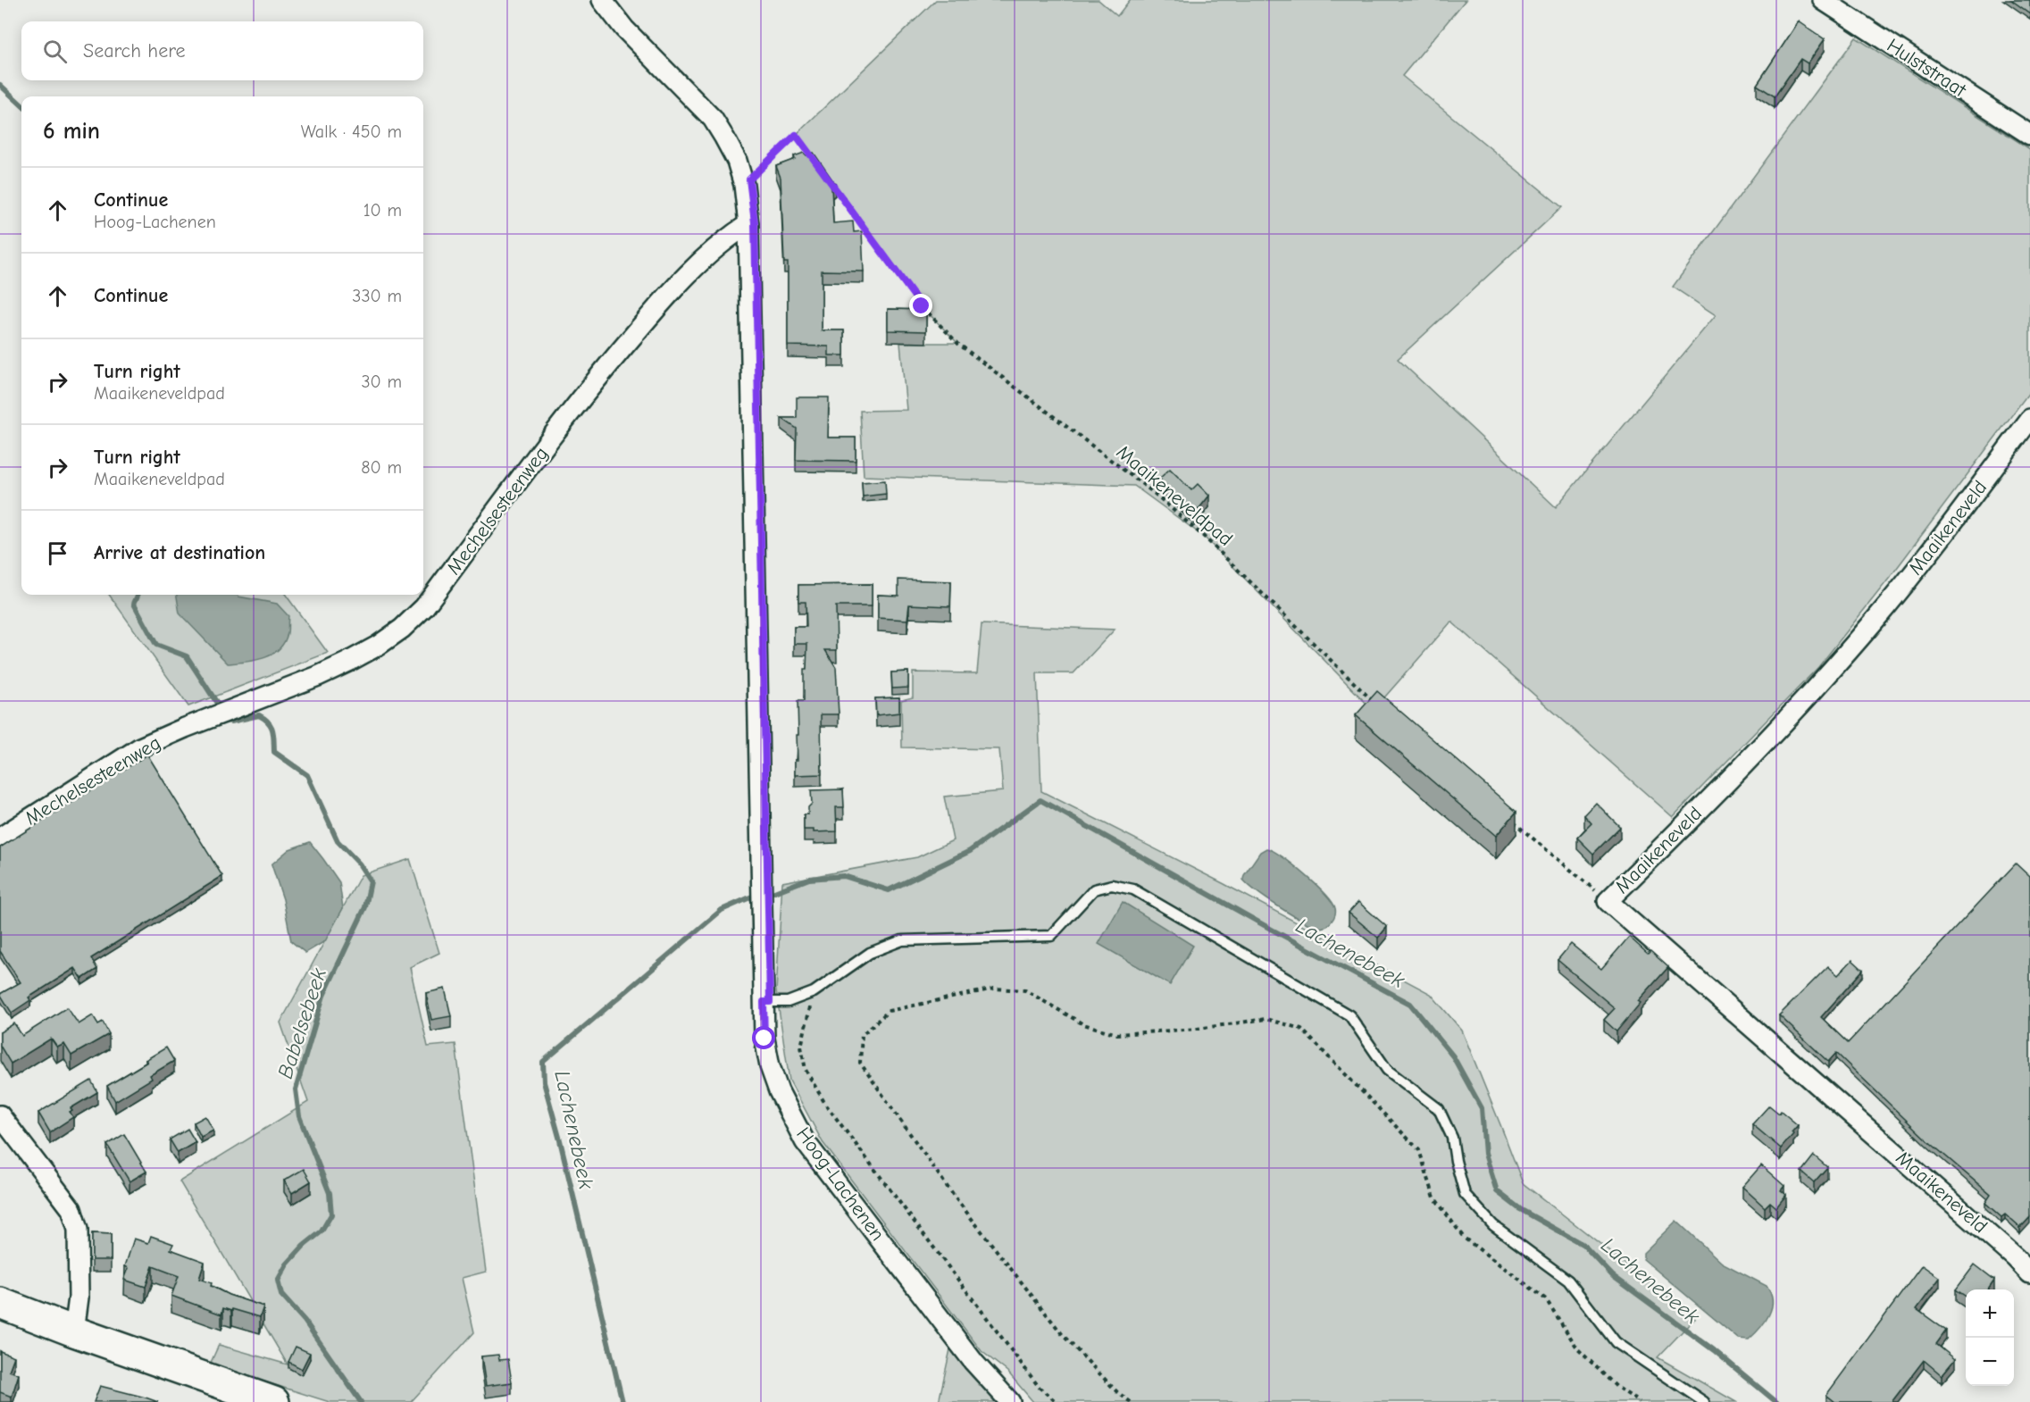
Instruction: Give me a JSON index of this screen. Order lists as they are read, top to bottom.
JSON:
{
  "streets": {
    "street": [
      "Hulststraat",
      "Mechelsesteenweg",
      "Maaikeneveld",
      "Hoog-Lachenen"
    ],
    "path": ["Maaikeneveldpad"]
  },
  "crossings": [
    ["Mechelsesteenweg", "Hoog-Lachenen"]
  ],
  "water": ["Lachenebeek", "Babelsebeek"],
  "page": {
    "search": "Search here",
    "heading": ["6 min", "Walk · 450 m"],
    "list": [
      ["Continue", "Hoog-Lachenen", "10 m"],
      ["Continue", "330 m"],
      ["Turn right", "Maaikeneveldpad", "30 m"],
      ["Turn right", "Maaikeneveldpad", "80 m"],
      "Arrive at destination"
    ],
    "map_buttons": ["+", "−"]
  }
}
